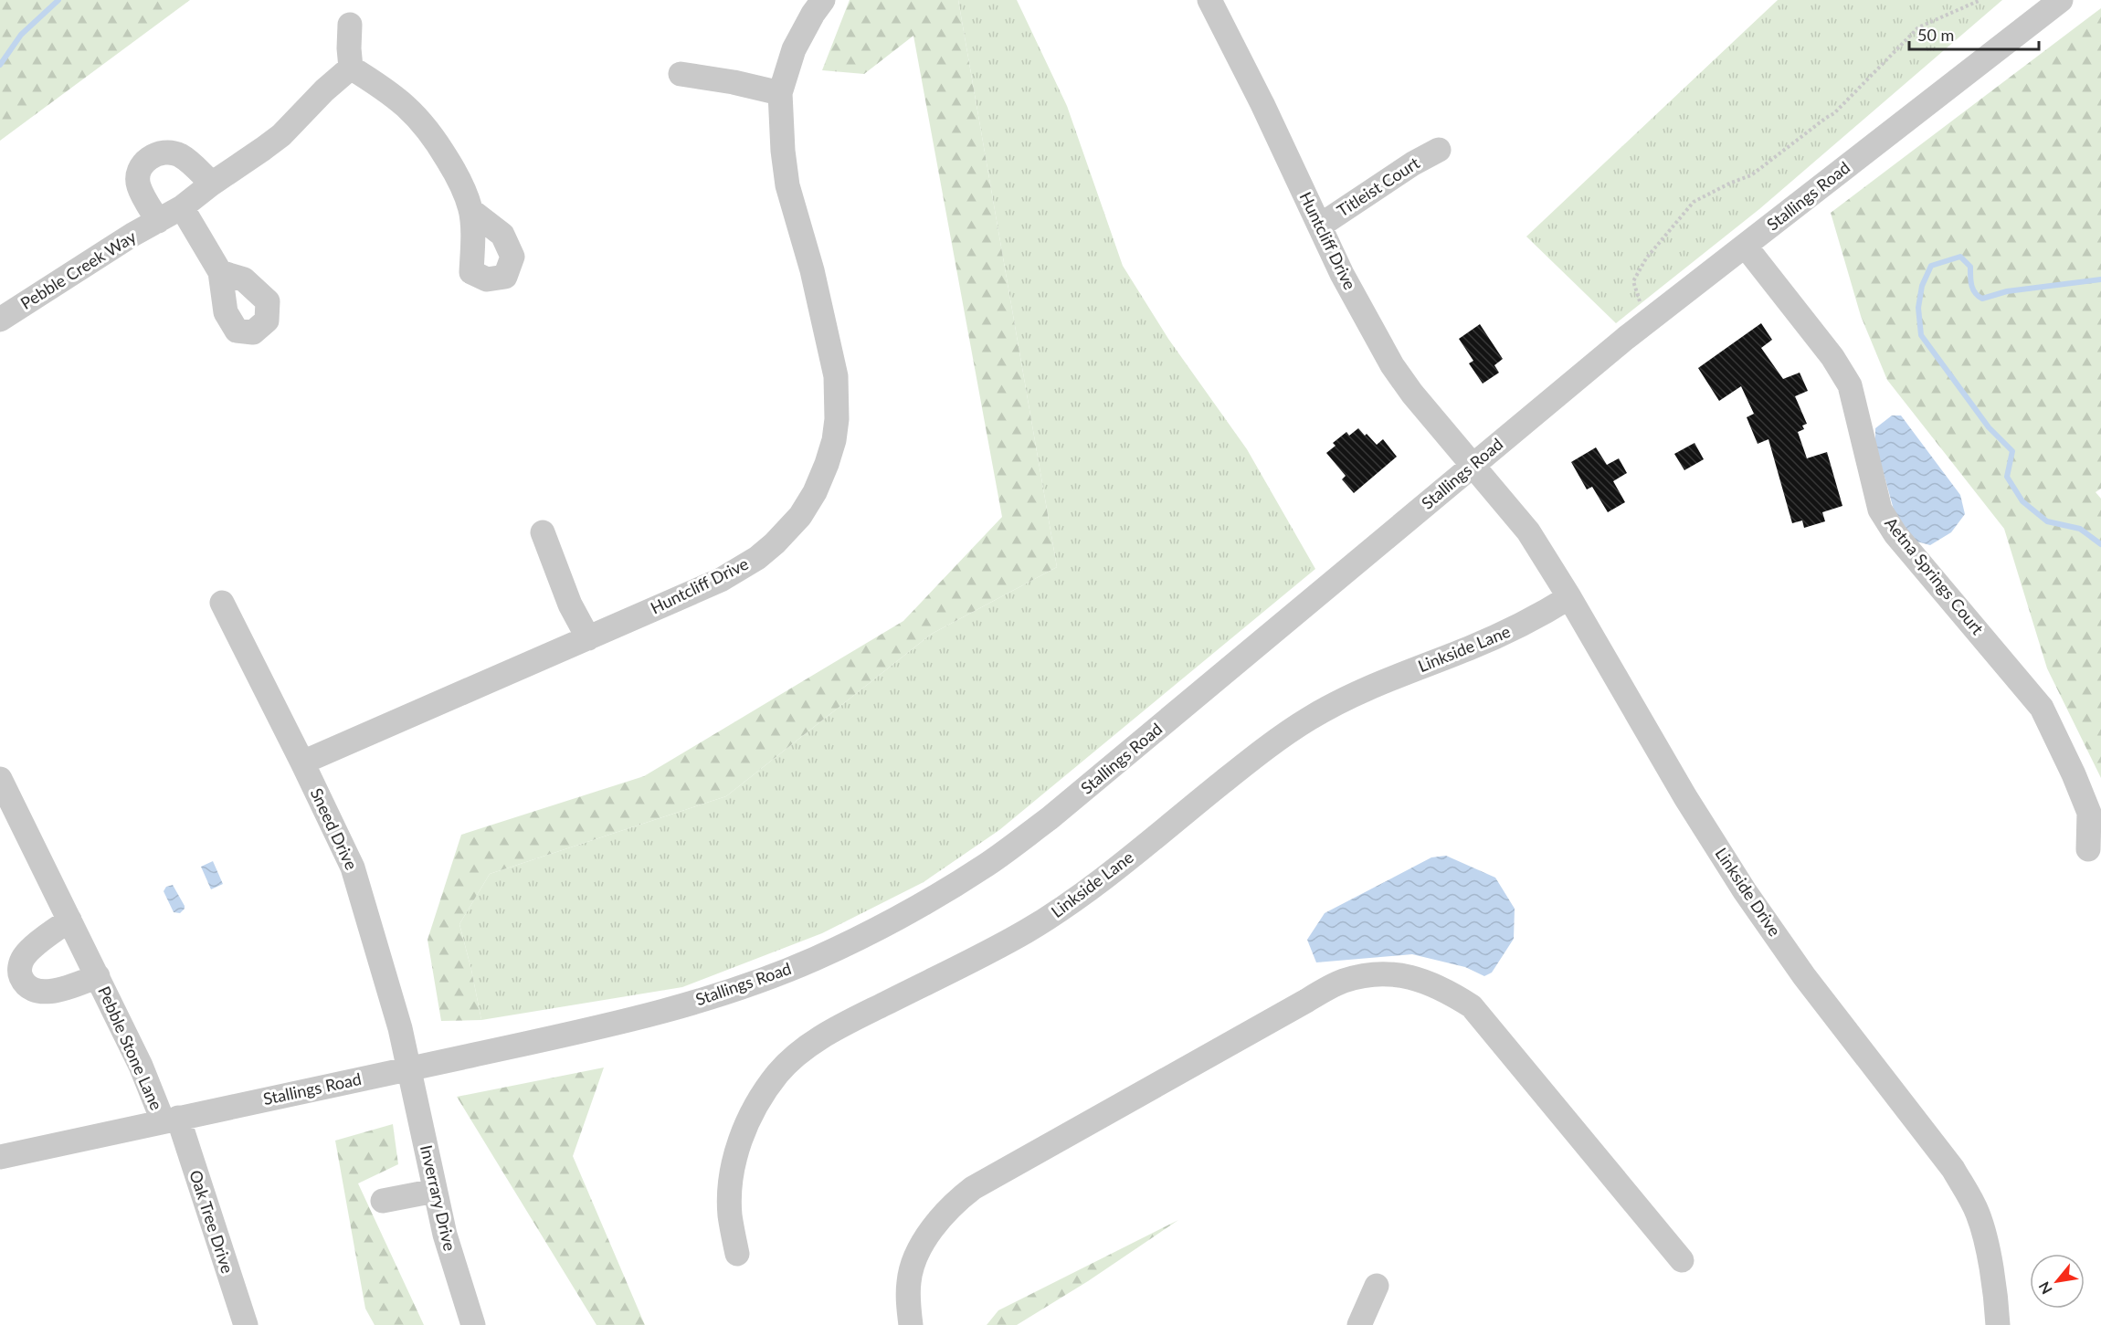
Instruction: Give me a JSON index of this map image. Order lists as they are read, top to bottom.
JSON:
{
  "streets": {
    "street": [
      "Titleist Court",
      "Stallings Road",
      "Huntcliff Drive",
      "Pebble Creek Way",
      "Aetna Springs Court",
      "Linkside Lane",
      "Sneed Drive",
      "Linkside Drive",
      "Pebble Stone Lane",
      "Inverrary Drive",
      "Oak Tree Drive"
    ]
  },
  "crossings": [
    ["Titleist Court", "Huntcliff Drive"],
    ["Stallings Road", "Huntcliff Drive"],
    ["Stallings Road", "Aetna Springs Court"],
    ["Stallings Road", "Sneed Drive"],
    ["Stallings Road", "Linkside Drive"],
    ["Stallings Road", "Pebble Stone Lane"],
    ["Stallings Road", "Inverrary Drive"],
    ["Stallings Road", "Oak Tree Drive"],
    ["Huntcliff Drive", "Sneed Drive"],
    ["Huntcliff Drive", "Linkside Drive"],
    ["Linkside Lane", "Linkside Drive"],
    ["Sneed Drive", "Inverrary Drive"],
    ["Pebble Stone Lane", "Oak Tree Drive"]
  ],
  "scale_bar": "50 m",
  "north": "bottom left"
}
